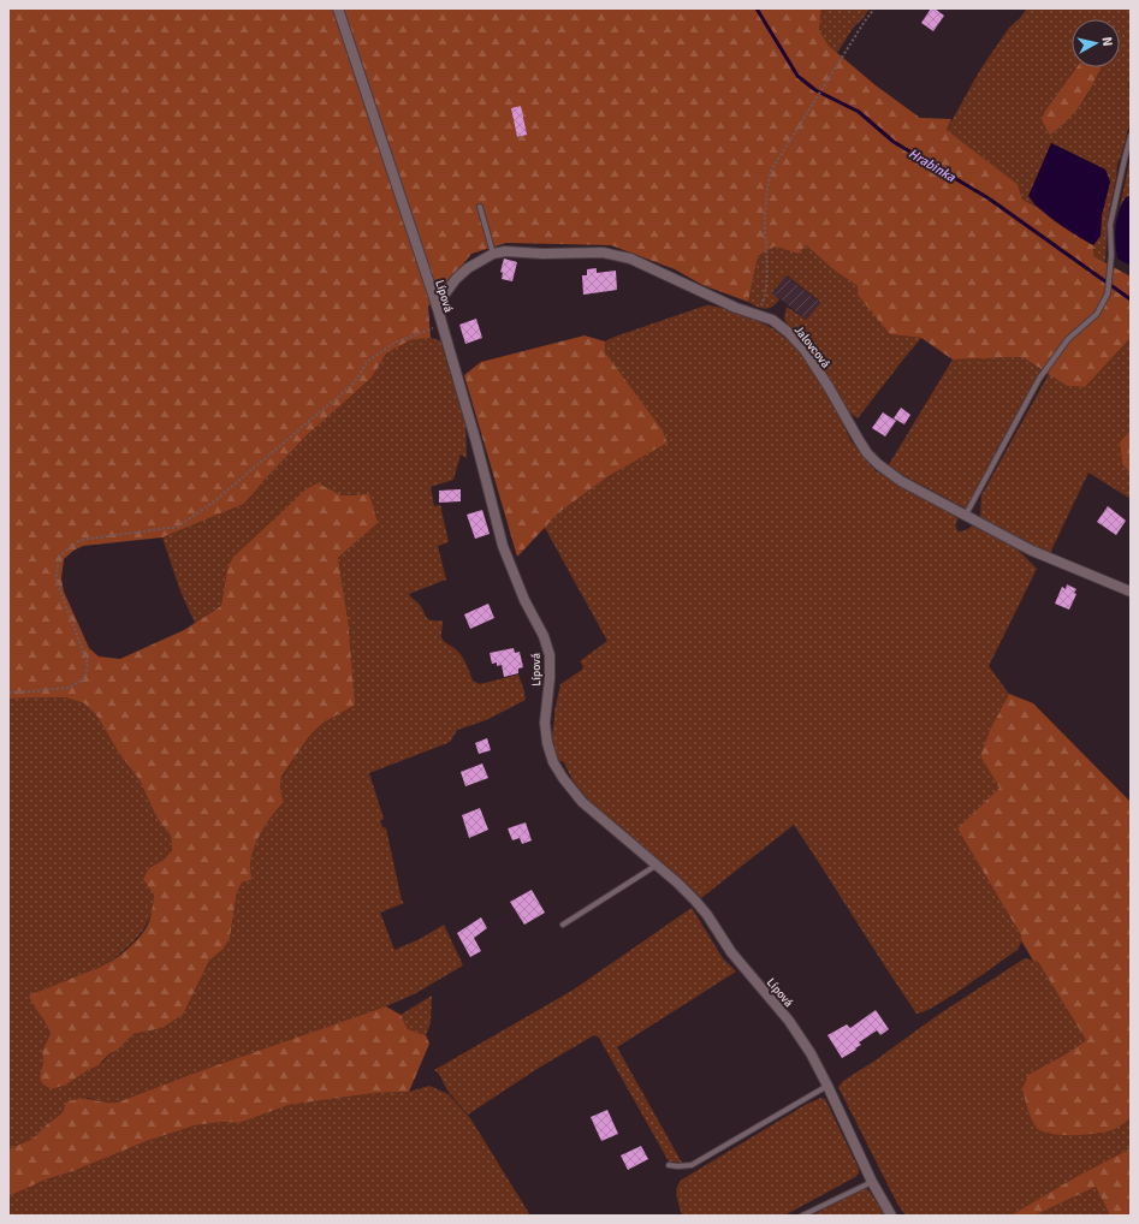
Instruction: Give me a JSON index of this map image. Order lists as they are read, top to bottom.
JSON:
{
  "streets": {
    "street": ["Lípová", "Jalovcová"]
  },
  "crossings": [
    ["Lípová", "Jalovcová"]
  ],
  "water": ["Hrabinka"],
  "north": "right"
}
